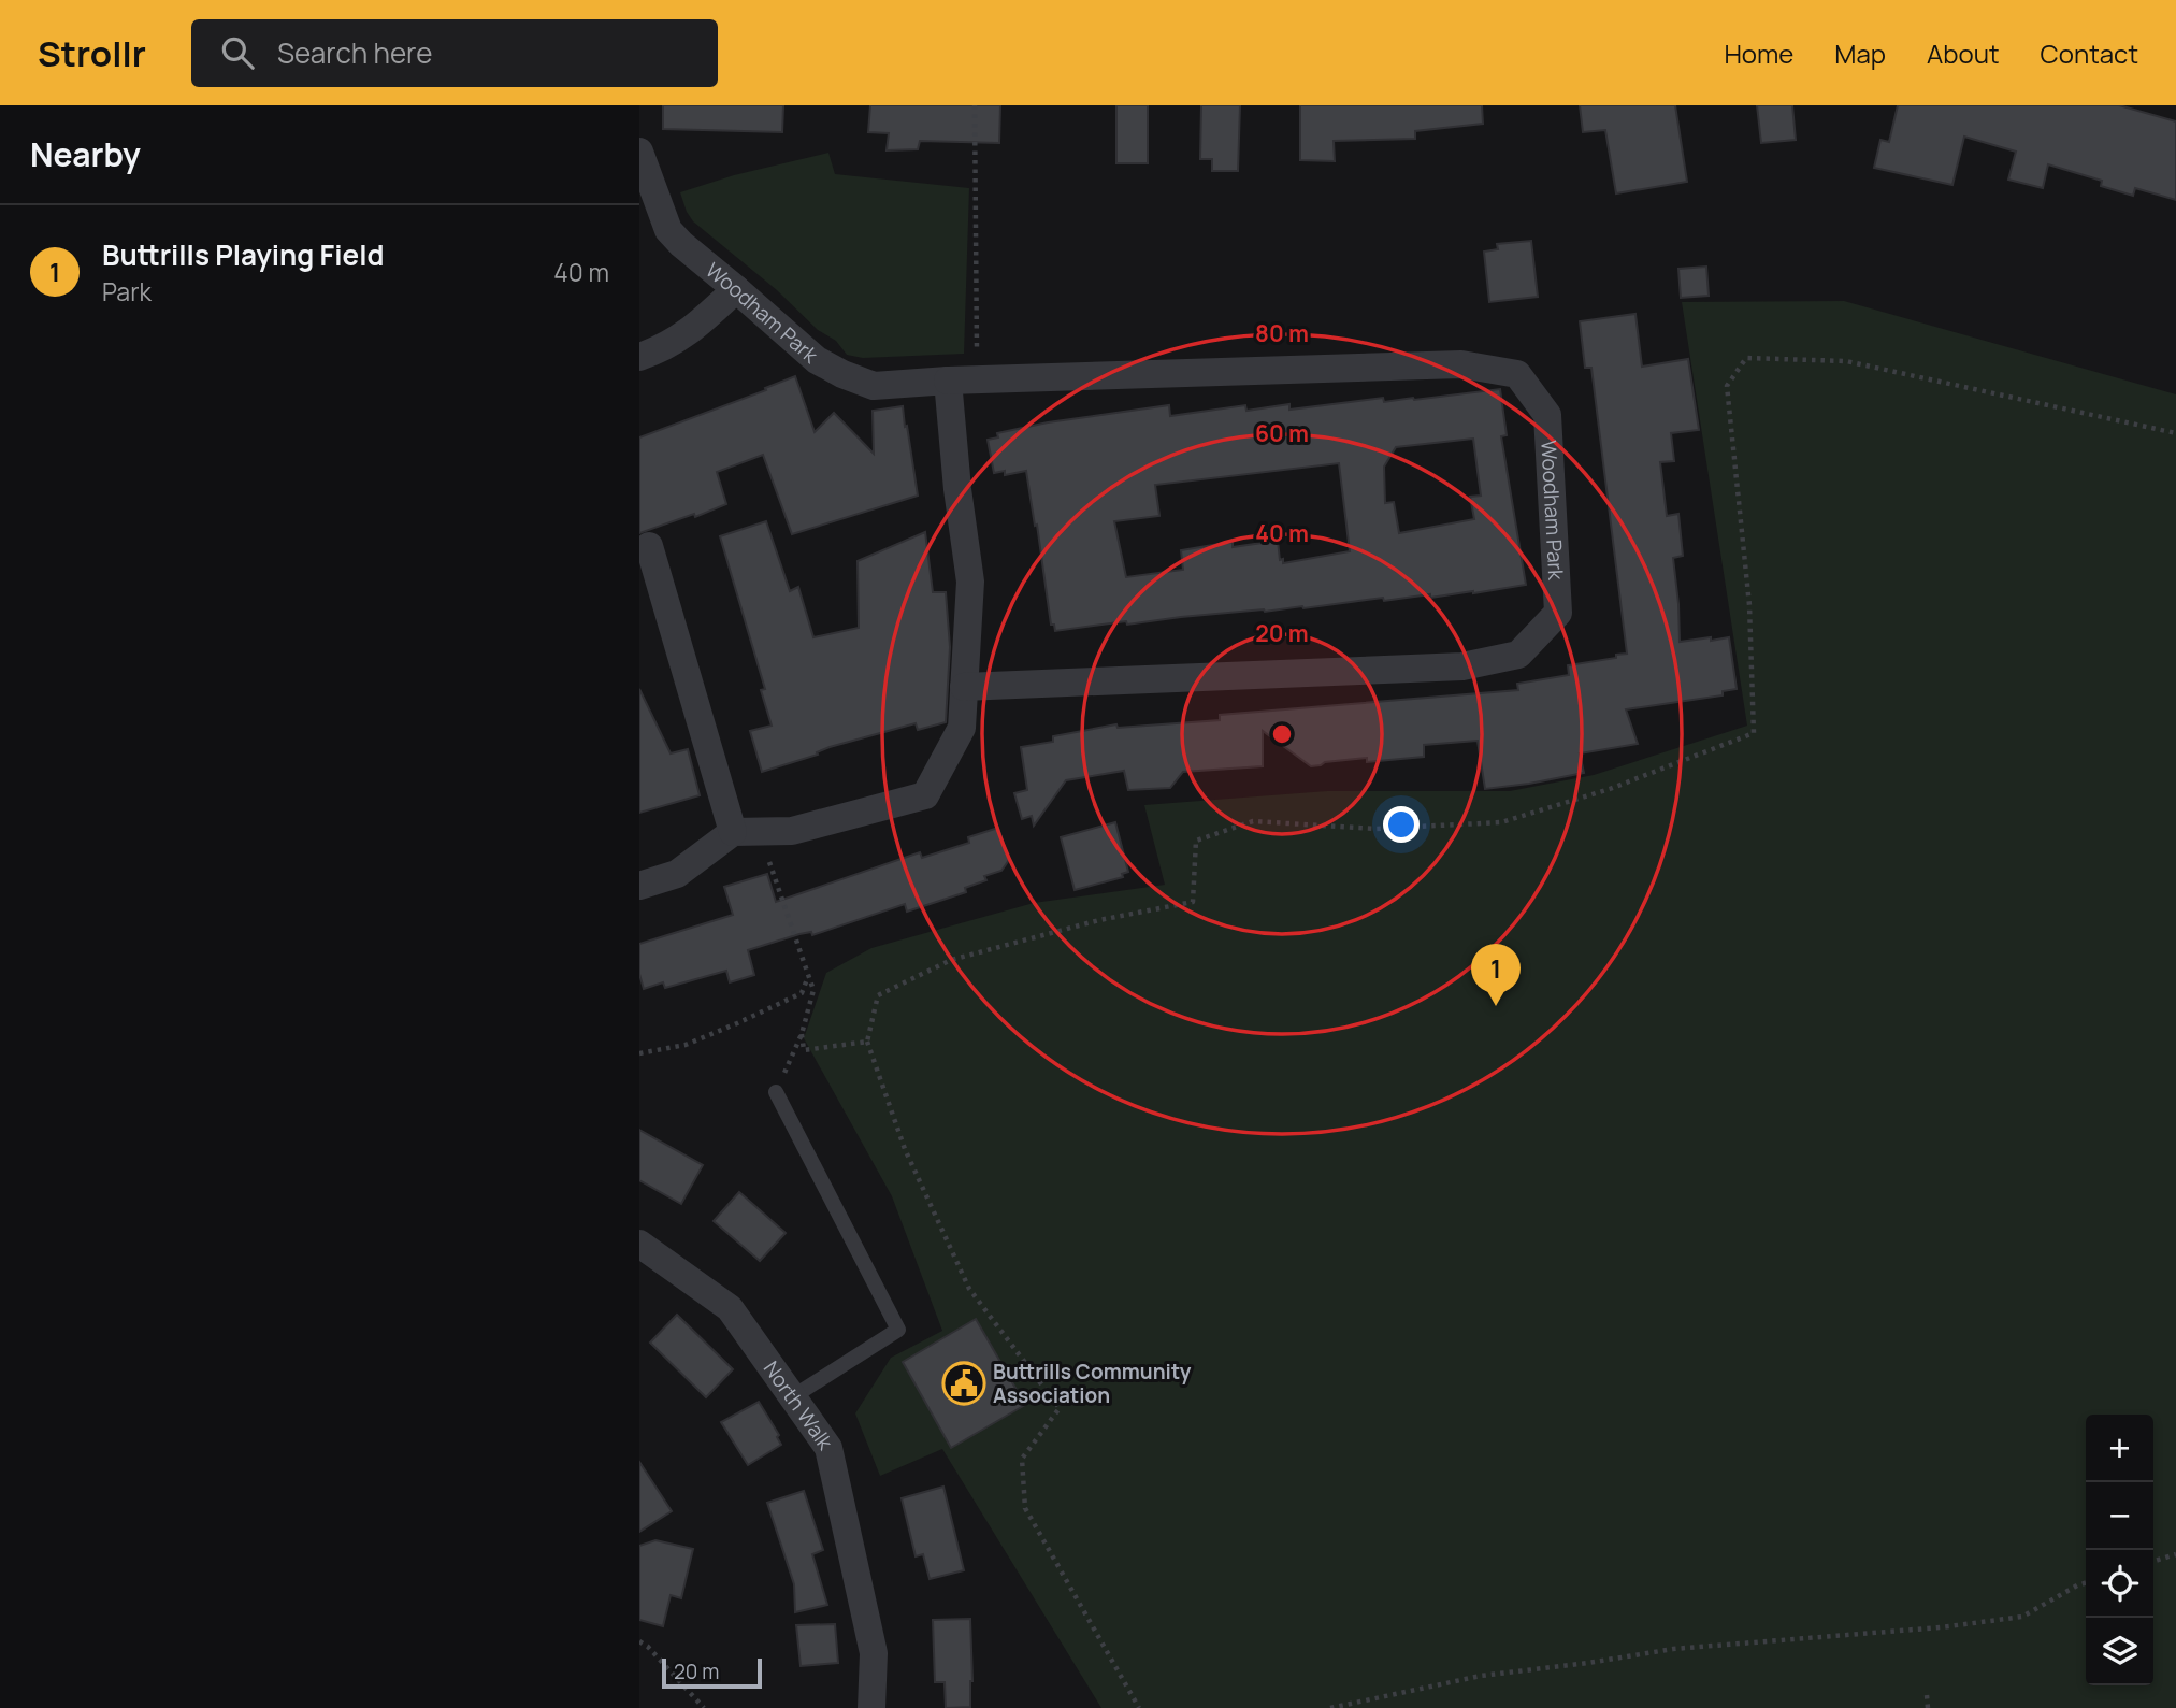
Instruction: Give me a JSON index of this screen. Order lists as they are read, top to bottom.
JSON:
{
  "streets": {
    "street": ["Woodham Park", "North Walk"]
  },
  "places": {
    "public building": ["Buttrills Community Association"]
  },
  "scale_bar": "20 m",
  "page": {
    "header": "Strollr",
    "search": "Search here",
    "nav": [
      "Home",
      "Map",
      "About",
      "Contact"
    ],
    "heading": "Nearby",
    "list": [
      {
        "mark": "1",
        "name": "Buttrills Playing Field",
        "note": "Park",
        "value": "40 m"
      }
    ],
    "pins": "1",
    "map_buttons": ["+", "−"],
    "scale": "20 m"
  },
  "rings": [
    "80 m",
    "60 m",
    "40 m",
    "20 m"
  ]
}
